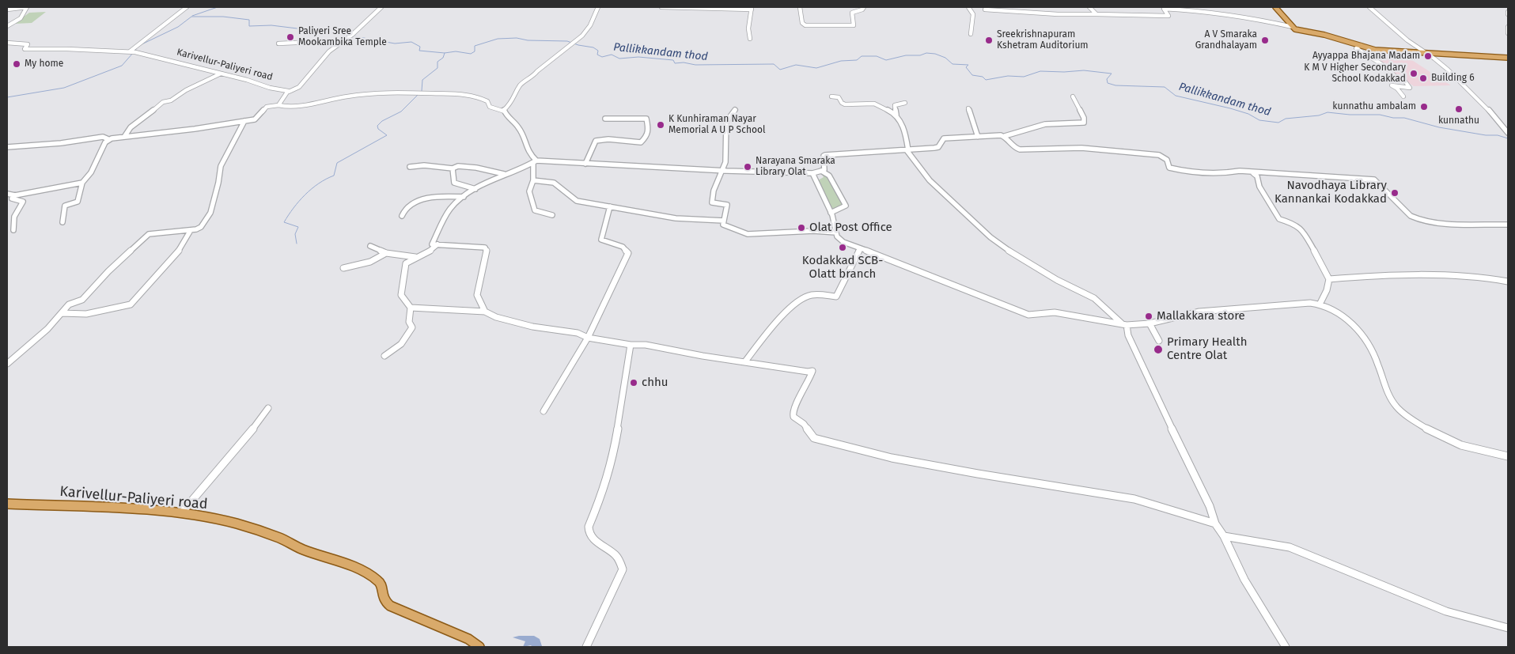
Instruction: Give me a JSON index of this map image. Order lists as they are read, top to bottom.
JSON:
{
  "streets": {
    "main road": ["Karivellur-Paliyeri road"]
  },
  "water": ["Pallikkandam thod"],
  "places": [
    "Paliyeri Sree Mookambika Temple",
    "Sreekrishnapuram Kshetram Auditorium",
    "A V Smaraka Grandhalayam",
    "Ayyappa Bhajana Madam",
    "My home",
    "K M V Higher Secondary School Kodakkad",
    "Building 6",
    "kunnathu ambalam",
    "kunnathu",
    "K Kunhiraman Nayar Memorial A U P School",
    "Narayana Smaraka Library Olat",
    "Navodhaya Library Kannankai Kodakkad",
    "Olat Post Office",
    "Kodakkad SCB- Olatt branch",
    "Mallakkara store",
    "Primary Health Centre Olat",
    "chhu"
  ]
}
